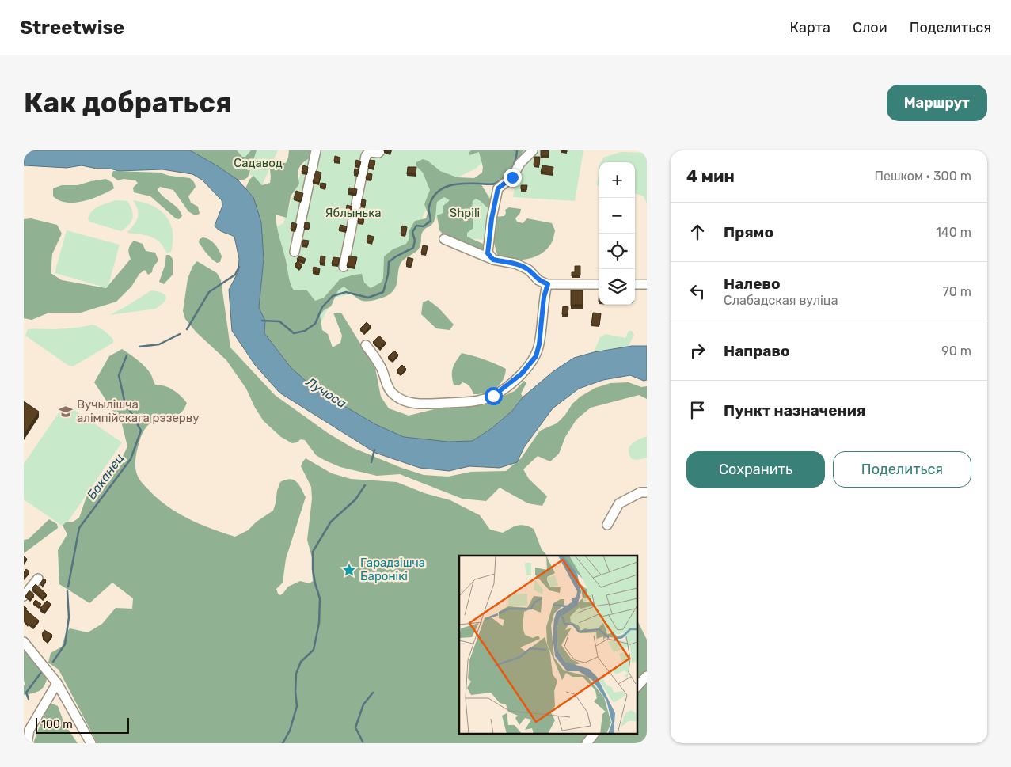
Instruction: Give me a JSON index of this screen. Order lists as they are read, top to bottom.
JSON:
{
  "water": ["Лучоса", "Баканец"],
  "parks": ["Садавод", "Яблынька", "Shpili"],
  "places": {
    "school or university": ["Вучылішча алімпійскага рэзерву"],
    "place": ["Гарадзішча Баронікі"]
  },
  "scale_bar": "100 m",
  "page": {
    "header": "Streetwise",
    "nav": ["Карта", "Слои", "Поделиться"],
    "buttons": [
      "Маршрут",
      ["Сохранить", "Поделиться"]
    ],
    "title": "Как добраться",
    "heading": ["4 мин", "Пешком · 300 m"],
    "map_buttons": ["+", "−"],
    "list": [
      ["Прямо", "140 m"],
      ["Налево", "Слабадская вуліца", "70 m"],
      ["Направо", "90 m"],
      "Пункт назначения"
    ],
    "scale": "100 m"
  }
}
